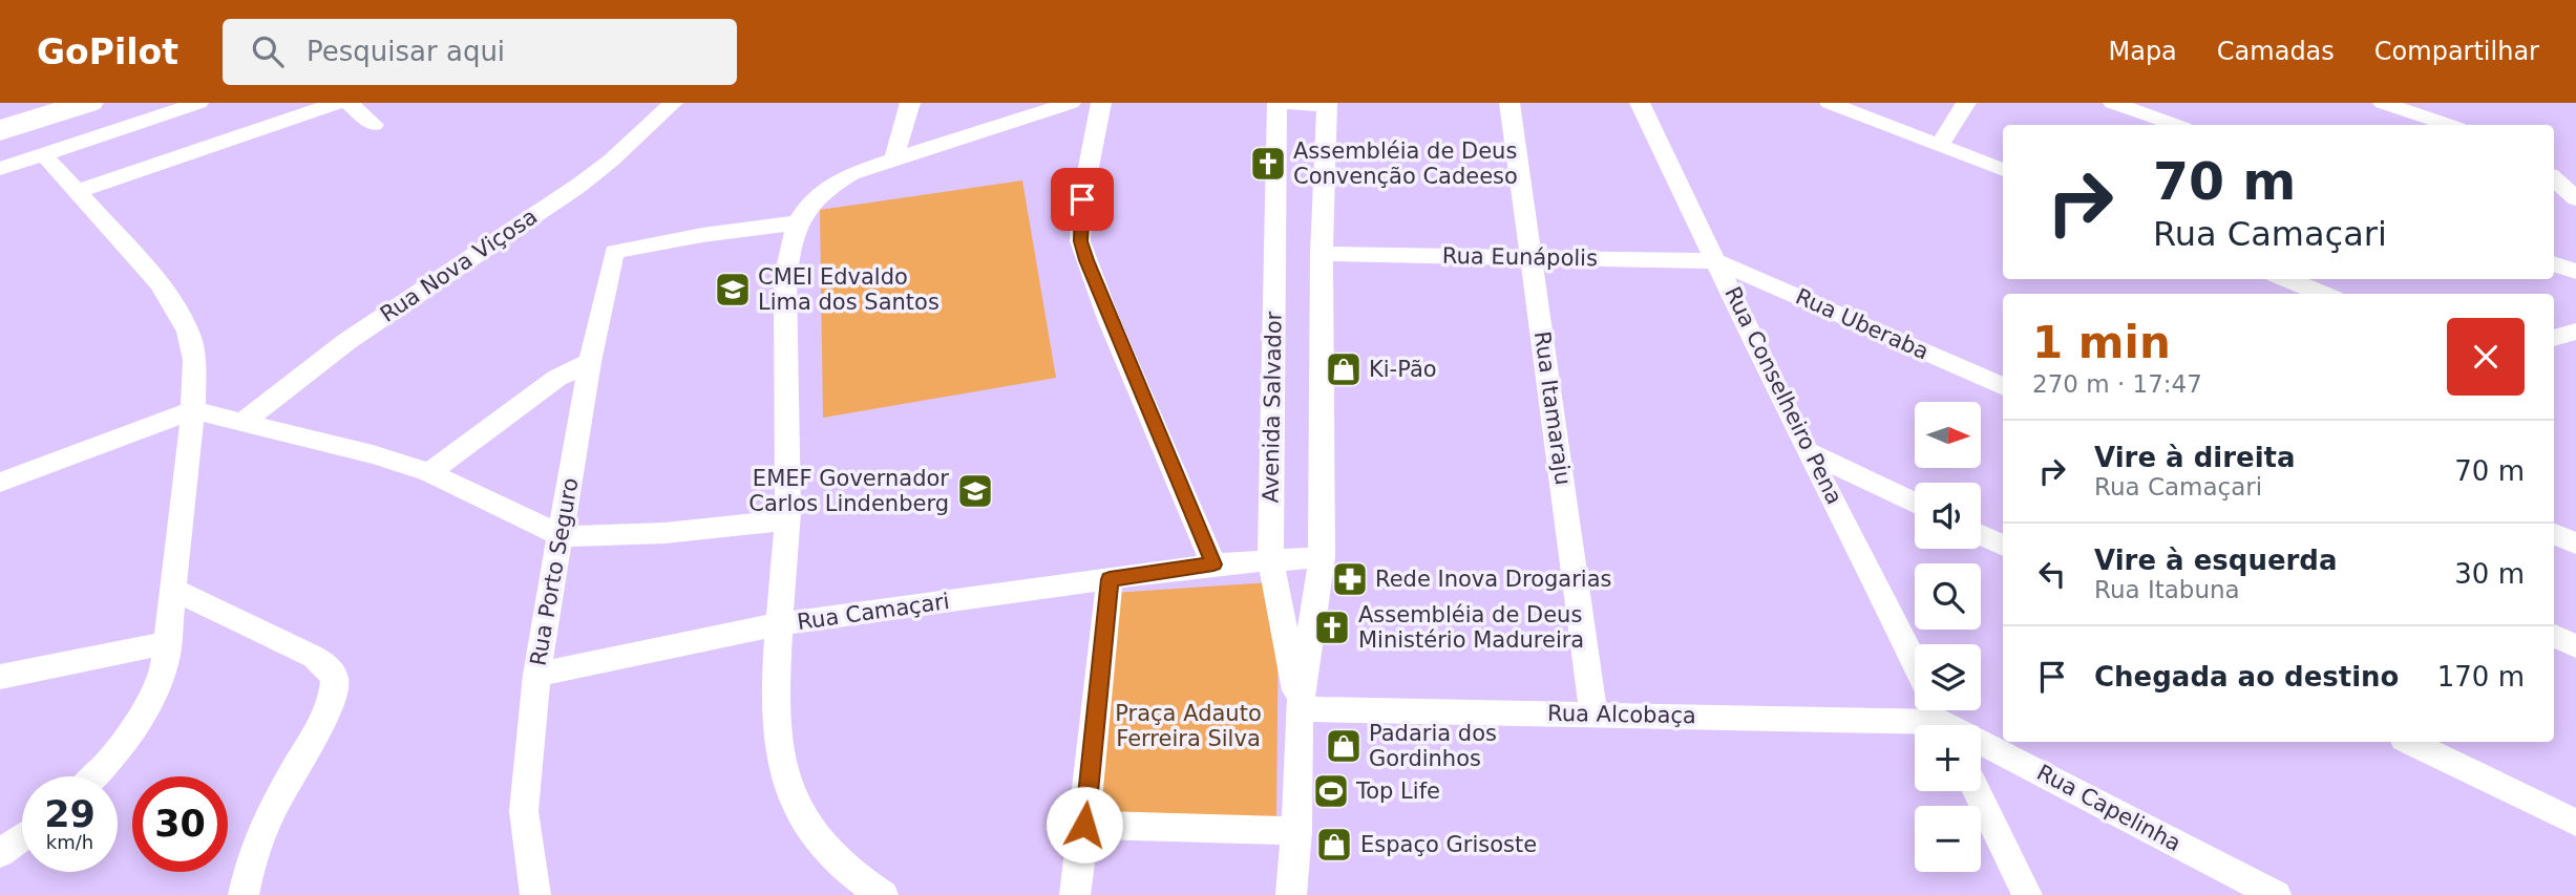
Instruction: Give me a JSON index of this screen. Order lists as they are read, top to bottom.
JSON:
{
  "streets": {
    "street": [
      "Rua Eunápolis",
      "Rua Nova Viçosa",
      "Rua Uberaba",
      "Rua Conselheiro Pena",
      "Avenida Salvador",
      "Rua Itamaraju",
      "Rua Porto Seguro",
      "Rua Camaçari",
      "Rua Alcobaça",
      "Rua Capelinha"
    ]
  },
  "crossings": [
    ["Rua Eunápolis", "Rua Uberaba"],
    ["Rua Eunápolis", "Rua Conselheiro Pena"],
    ["Rua Eunápolis", "Avenida Salvador"],
    ["Rua Eunápolis", "Rua Itamaraju"],
    ["Rua Uberaba", "Rua Conselheiro Pena"],
    ["Avenida Salvador", "Rua Camaçari"],
    ["Avenida Salvador", "Rua Alcobaça"],
    ["Rua Itamaraju", "Rua Alcobaça"],
    ["Rua Porto Seguro", "Rua Camaçari"],
    ["Rua Alcobaça", "Rua Capelinha"]
  ],
  "parks": ["Praça Adauto Ferreira Silva"],
  "places": {
    "church": ["Assembléia de Deus Convenção Cadeeso", "Assembléia de Deus Ministério Madureira"],
    "school or university": ["CMEI Edvaldo Lima dos Santos", "EMEF Governador Carlos Lindenberg"],
    "shop": ["Ki-Pão", "Padaria dos Gordinhos", "Espaço Grisoste"],
    "pharmacy": ["Rede Inova Drogarias"],
    "sports": ["Top Life"]
  },
  "north": "right",
  "page": {
    "header": "GoPilot",
    "search": "Pesquisar aqui",
    "nav": ["Mapa", "Camadas", "Compartilhar"],
    "turn": ["70 m", "Rua Camaçari"],
    "heading": ["1 min", "270 m · 17:47"],
    "map_buttons": ["+", "−"],
    "list": [
      {
        "name": "Vire à direita",
        "note": "Rua Camaçari",
        "value": "70 m"
      },
      {
        "name": "Vire à esquerda",
        "note": "Rua Itabuna",
        "value": "30 m"
      },
      {
        "name": "Chegada ao destino",
        "value": "170 m"
      }
    ],
    "speed": "29 km/h",
    "limit": "30"
  }
}
